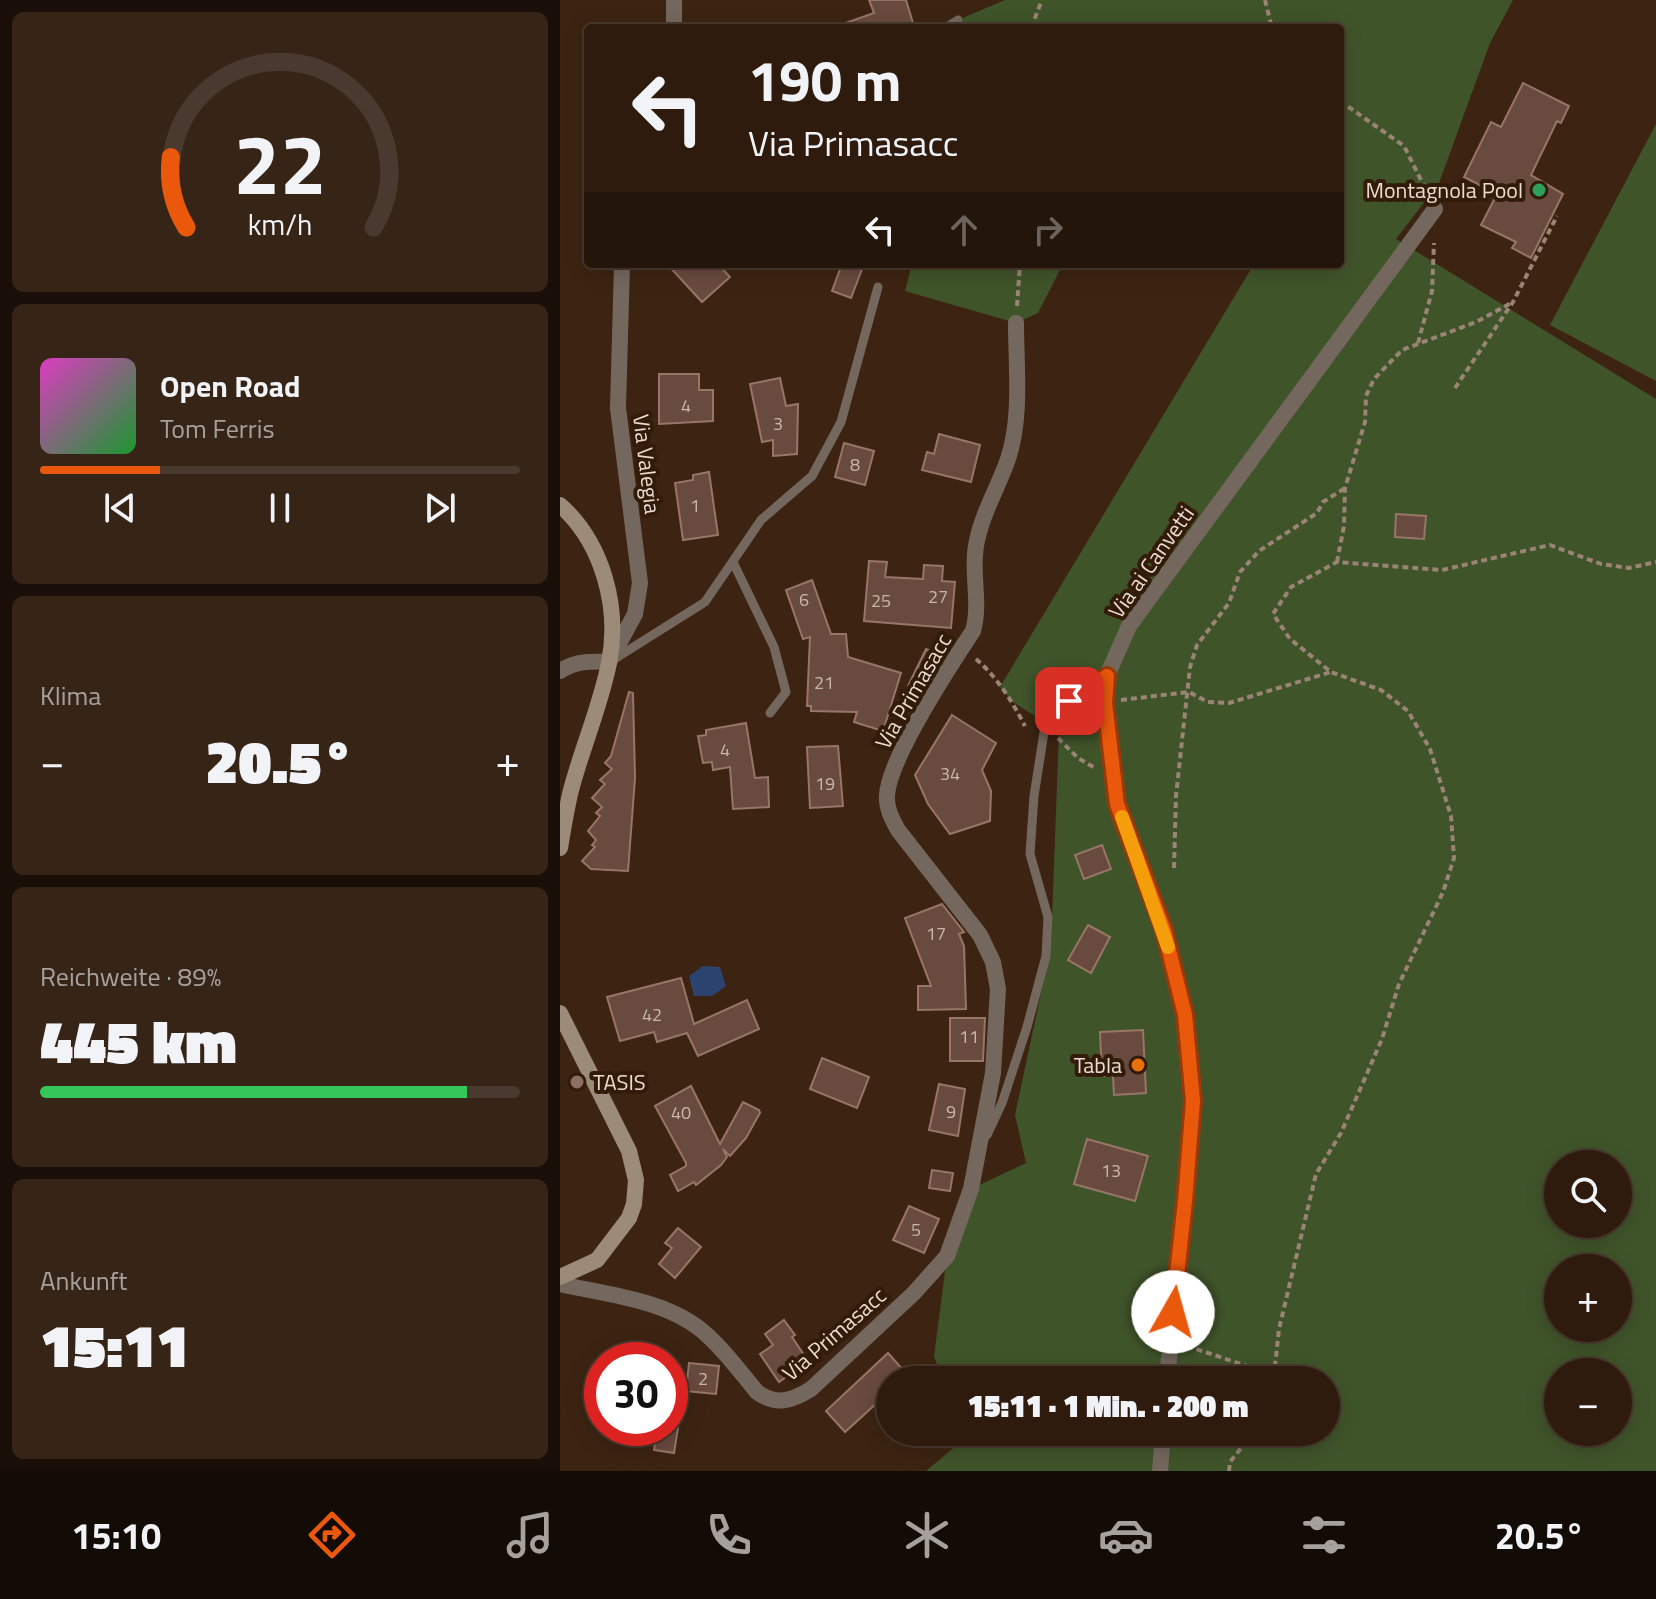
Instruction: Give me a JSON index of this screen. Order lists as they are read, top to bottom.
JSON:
{
  "streets": {
    "street": ["Via Valegia", "Via ai Canvetti", "Via Primasacc"]
  },
  "places": ["Montagnola Pool", "Tabla", "TASIS"],
  "house_numbers": [
    "4",
    "3",
    "8",
    "1",
    "27",
    "6",
    "25",
    "21",
    "4",
    "34",
    "19",
    "17",
    "42",
    "11",
    "9",
    "40",
    "13",
    "5",
    "2"
  ],
  "page": {
    "turn": ["190 m", "Via Primasacc"],
    "song": ["Open Road", "Tom Ferris"],
    "tile": [
      "Klima",
      ["Reichweite · 89%", "445 km"],
      ["Ankunft", "15:11"]
    ],
    "heat": ["−", "20.5°", "+"],
    "map_buttons": ["+", "−"],
    "limit": "30",
    "trip": "15:11 · 1 Min. · 200 m",
    "tabs": ["15:10", "20.5°"],
    "gauge": ["22", "km/h"]
  }
}
